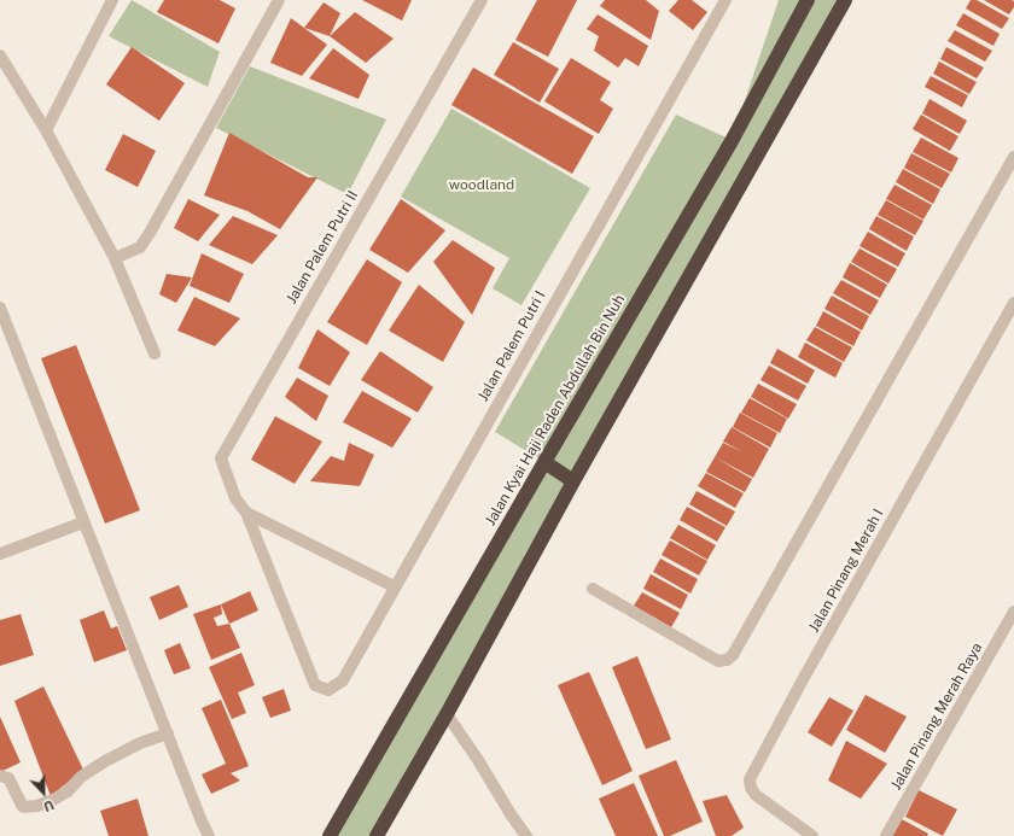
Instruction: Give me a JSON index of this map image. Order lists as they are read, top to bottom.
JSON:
{
  "streets": {
    "highway": ["Jalan Kyai Haji Raden Abdullah Bin Nuh"],
    "street": [
      "Jalan Palem Putri II",
      "Jalan Palem Putri I",
      "Jalan Pinang Merah I",
      "Jalan Pinang Merah Raya"
    ]
  },
  "crossings": [
    ["Jalan Palem Putri II", "Jalan Palem Putri I"]
  ],
  "parks": ["woodland"],
  "north": "bottom"
}
